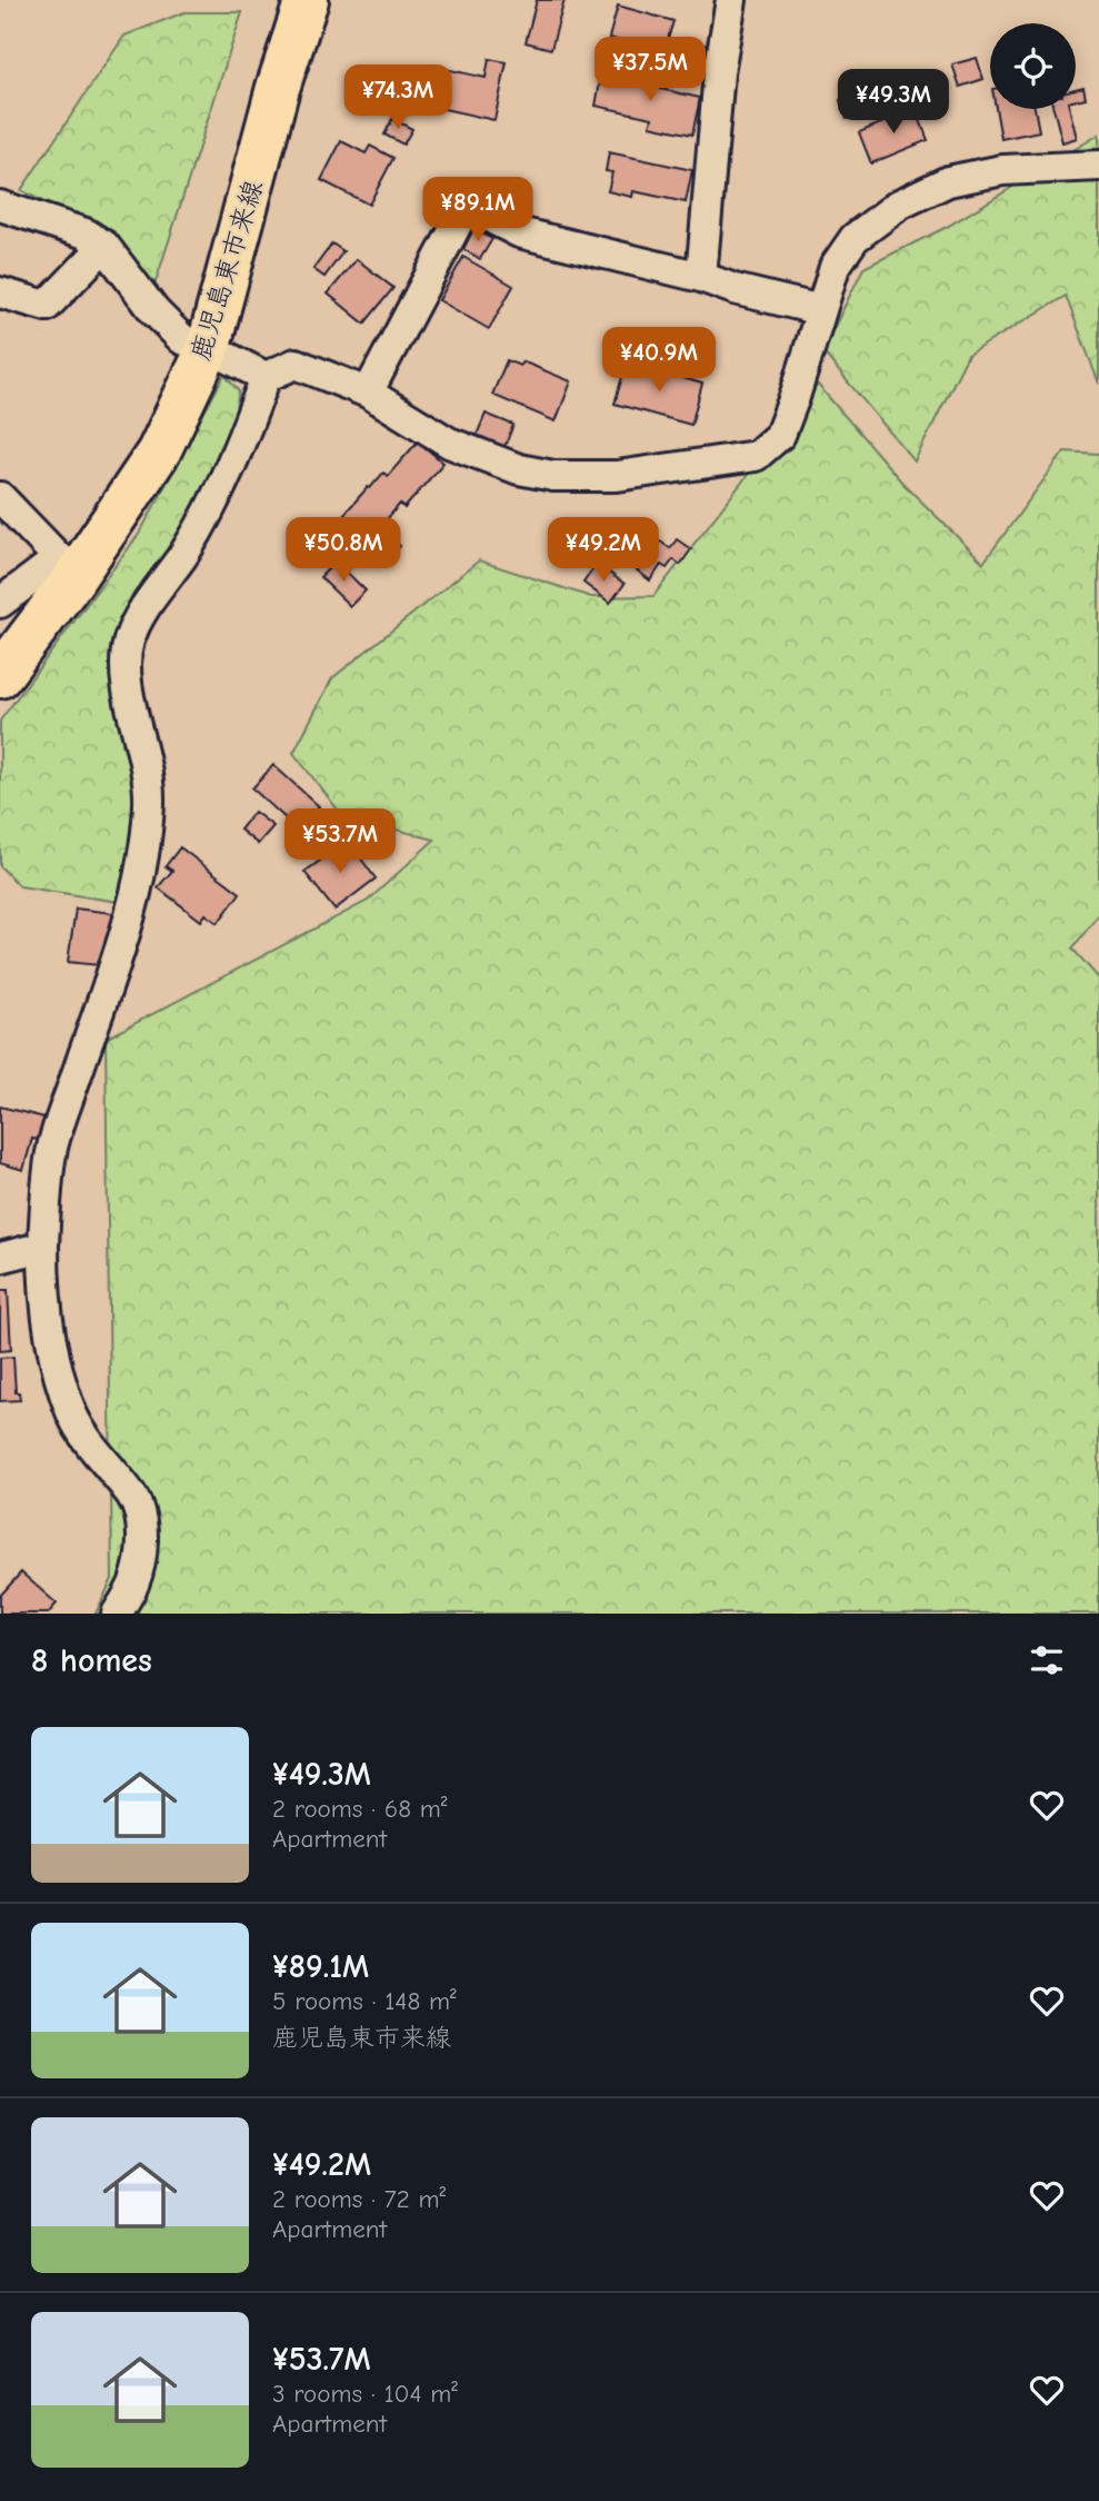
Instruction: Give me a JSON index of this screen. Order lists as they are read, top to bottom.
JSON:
{
  "streets": {
    "main road": ["鹿児島東市来線"]
  },
  "page": {
    "price": [
      "¥37.5M",
      "¥74.3M",
      "¥49.3M",
      "¥89.1M",
      "¥40.9M",
      "¥50.8M",
      "¥49.2M",
      "¥53.7M"
    ],
    "heading": "8 homes",
    "list": [
      {
        "name": "¥49.3M",
        "note": "2 rooms · 68 m² · Apartment"
      },
      {
        "name": "¥89.1M",
        "note": "5 rooms · 148 m² · 鹿児島東市来線"
      },
      {
        "name": "¥49.2M",
        "note": "2 rooms · 72 m² · Apartment"
      },
      {
        "name": "¥53.7M",
        "note": "3 rooms · 104 m² · Apartment"
      }
    ]
  }
}
